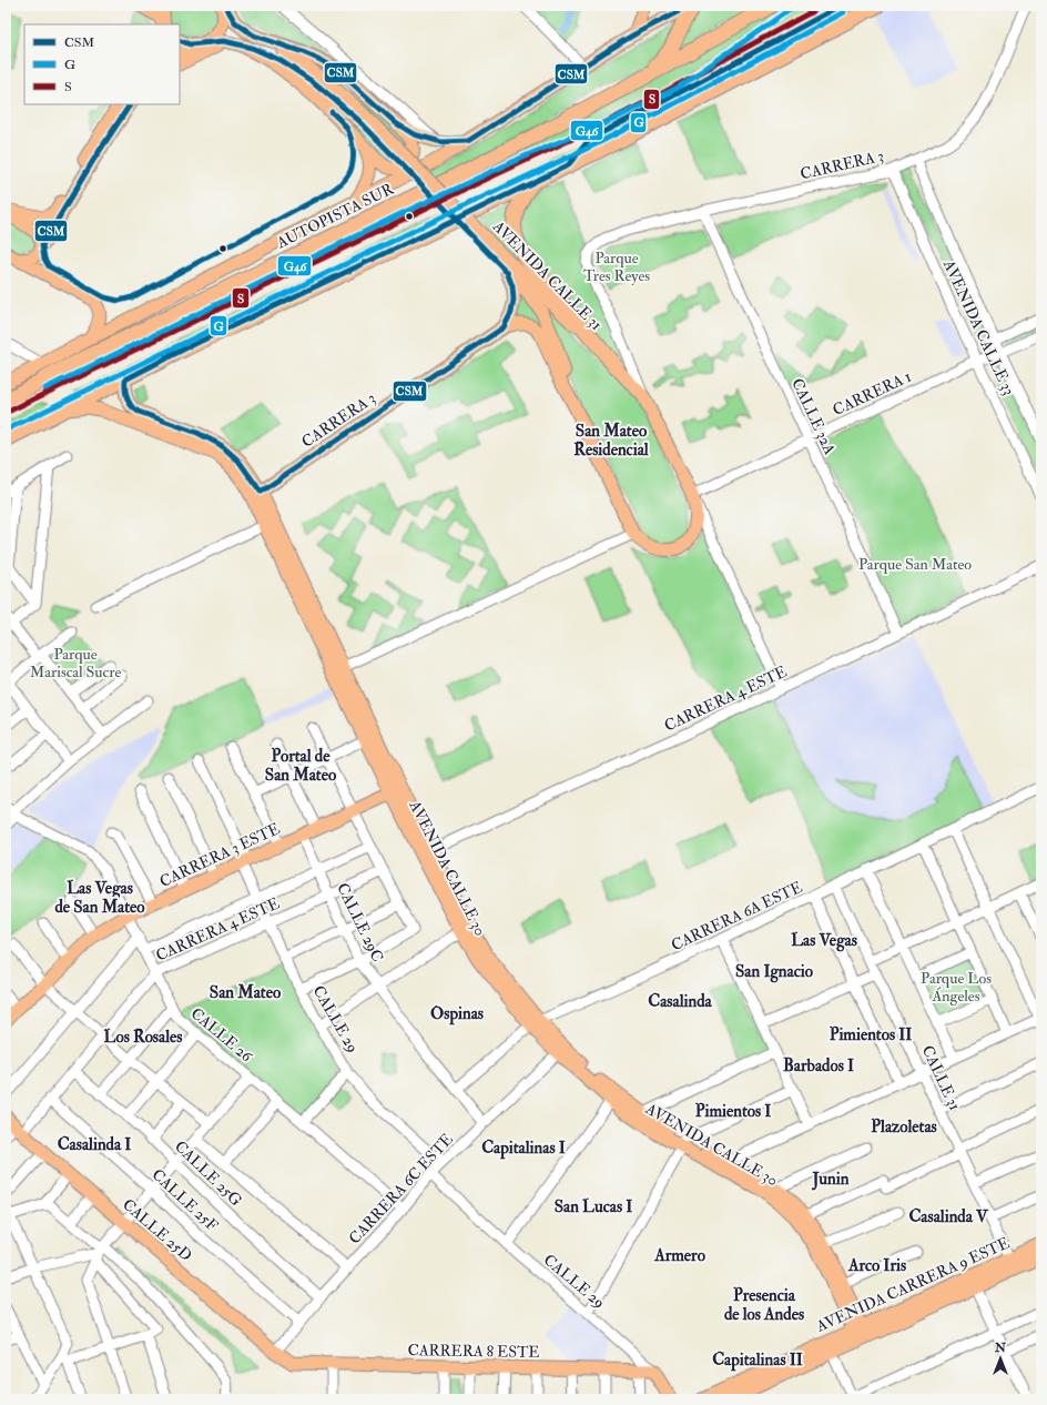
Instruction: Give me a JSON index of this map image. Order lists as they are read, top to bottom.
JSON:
{
  "streets": {
    "highway": ["AUTOPISTA SUR"],
    "main road": [
      "CARRERA 3",
      "AVENIDA CALLE 31",
      "CARRERA 3 ESTE",
      "AVENIDA CALLE 30",
      "CALLE 29",
      "CALLE 25D",
      "AVENIDA CARRERA 9 ESTE",
      "CARRERA 8 ESTE"
    ],
    "street": [
      "AVENIDA CALLE 33",
      "CARRERA 1",
      "CALLE 32A",
      "CARRERA 4 ESTE",
      "CARRERA 6A ESTE",
      "CALLE 29C",
      "CALLE 26",
      "CALLE 31",
      "CALLE 25G",
      "CARRERA 6C ESTE",
      "CALLE 25F"
    ]
  },
  "crossings": [
    ["CARRERA 3", "AVENIDA CALLE 31"],
    ["CARRERA 3", "AVENIDA CALLE 33"],
    ["CARRERA 3", "CALLE 32A"],
    ["CARRERA 3", "AVENIDA CALLE 30"],
    ["AVENIDA CALLE 31", "CARRERA 1"],
    ["AVENIDA CALLE 33", "CARRERA 1"],
    ["CARRERA 1", "CALLE 32A"],
    ["CALLE 32A", "CARRERA 4 ESTE"],
    ["CARRERA 4 ESTE", "AVENIDA CALLE 30"],
    ["CARRERA 4 ESTE", "CALLE 29C"],
    ["CARRERA 4 ESTE", "CALLE 29"],
    ["CARRERA 4 ESTE", "CALLE 26"],
    ["CARRERA 4 ESTE", "CALLE 25G"],
    ["CARRERA 4 ESTE", "CALLE 25F"],
    ["CARRERA 4 ESTE", "CALLE 25D"],
    ["CARRERA 3 ESTE", "AVENIDA CALLE 30"],
    ["CARRERA 3 ESTE", "CALLE 29C"],
    ["CARRERA 3 ESTE", "CALLE 29"],
    ["CARRERA 3 ESTE", "CALLE 26"],
    ["AVENIDA CALLE 30", "CARRERA 6A ESTE"],
    ["AVENIDA CALLE 30", "CARRERA 6C ESTE"],
    ["AVENIDA CALLE 30", "AVENIDA CARRERA 9 ESTE"],
    ["CARRERA 6A ESTE", "CALLE 29C"],
    ["CARRERA 6A ESTE", "CALLE 31"],
    ["CALLE 29C", "CARRERA 6C ESTE"],
    ["CALLE 29", "CARRERA 6C ESTE"],
    ["CALLE 29", "CARRERA 8 ESTE"],
    ["CALLE 26", "CARRERA 6C ESTE"],
    ["CALLE 31", "AVENIDA CARRERA 9 ESTE"],
    ["CALLE 25G", "CARRERA 6C ESTE"],
    ["CARRERA 6C ESTE", "CALLE 25F"],
    ["CARRERA 6C ESTE", "CALLE 25D"],
    ["CALLE 25D", "CARRERA 8 ESTE"]
  ],
  "districts": [
    "San Mateo Residencial",
    "Portal de San Mateo",
    "Las Vegas de San Mateo",
    "Las Vegas",
    "San Ignacio",
    "San Mateo",
    "Casalinda",
    "Ospinas",
    "Pimientos II",
    "Los Rosales",
    "Barbados I",
    "Pimientos I",
    "Plazoletas",
    "Casalinda I",
    "Capitalinas I",
    "Junin",
    "San Lucas I",
    "Casalinda V",
    "Armero",
    "Arco Iris",
    "Presencia de los Andes",
    "Capitalinas II"
  ],
  "parks": [
    "Parque Tres Reyes",
    "Parque San Mateo",
    "Parque Mariscal Sucre",
    "Parque Los Ángeles"
  ],
  "lines": [
    "transit line CSM",
    "transit line S",
    "transit line G46",
    "transit line G"
  ],
  "legend": ["CSM", "G", "S"],
  "north": "top"
}
